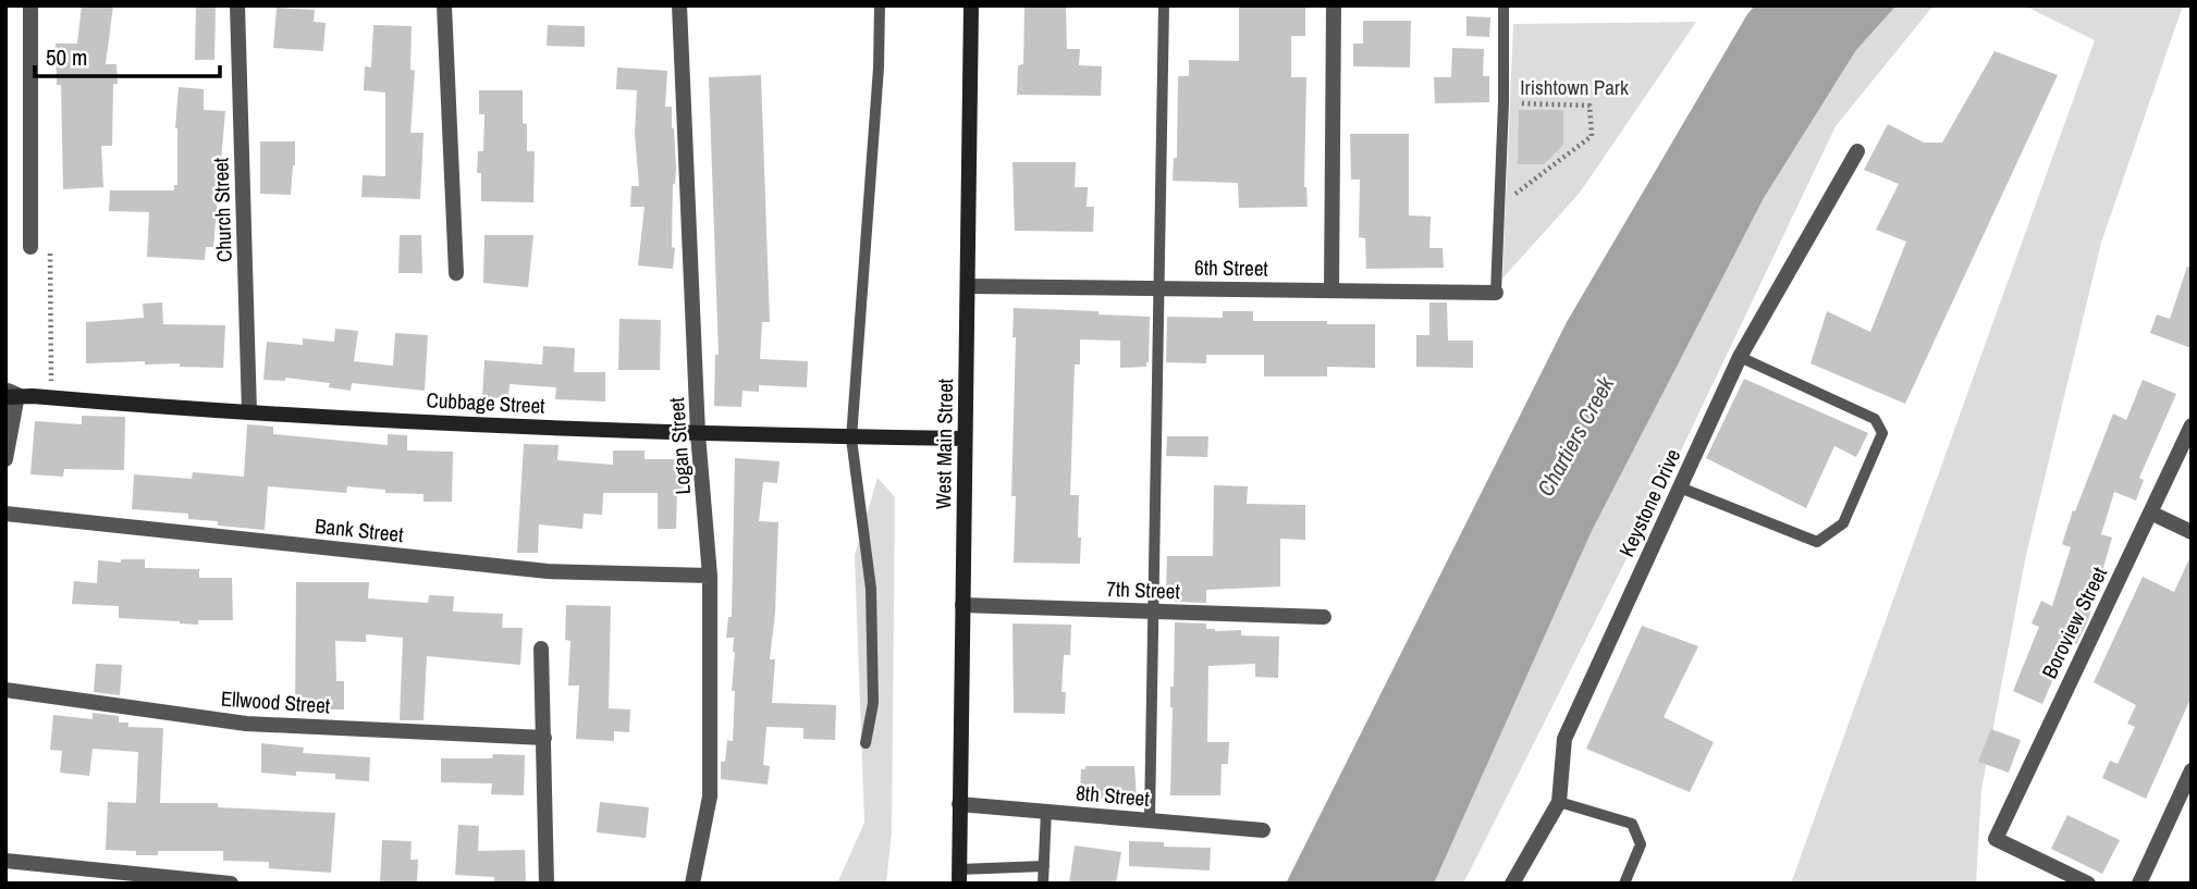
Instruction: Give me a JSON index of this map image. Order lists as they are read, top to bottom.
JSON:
{
  "streets": {
    "street": [
      "Church Street",
      "6th Street",
      "Cubbage Street",
      "West Main Street",
      "Logan Street",
      "Keystone Drive",
      "Bank Street",
      "7th Street",
      "Boroview Street",
      "Ellwood Street",
      "8th Street"
    ]
  },
  "crossings": [
    ["Church Street", "Cubbage Street"],
    ["6th Street", "West Main Street"],
    ["Cubbage Street", "West Main Street"],
    ["Cubbage Street", "Logan Street"],
    ["West Main Street", "7th Street"],
    ["West Main Street", "8th Street"],
    ["Logan Street", "Bank Street"]
  ],
  "water": ["Chartiers Creek"],
  "parks": ["Irishtown Park"],
  "scale_bar": "50 m"
}
